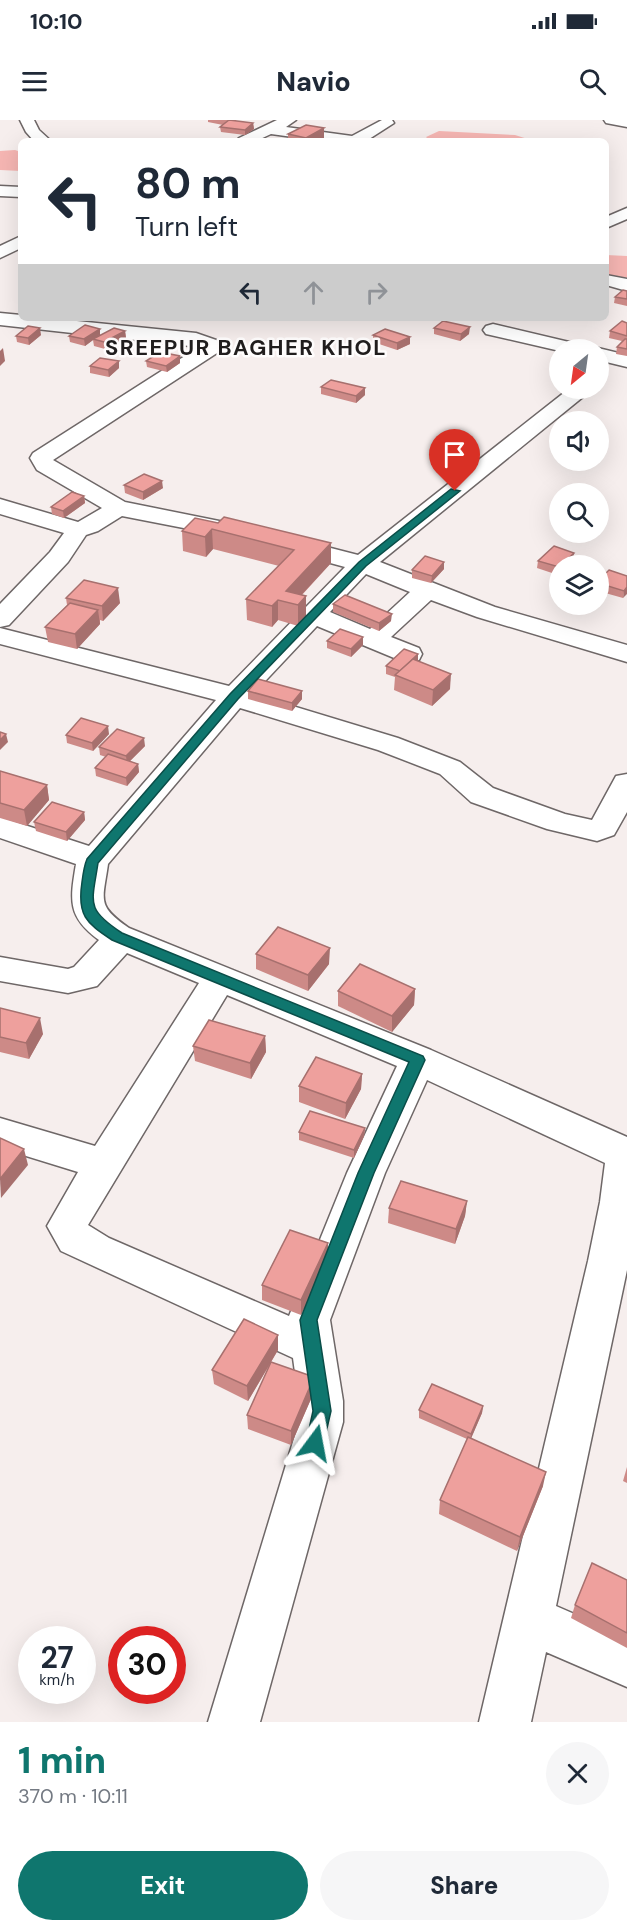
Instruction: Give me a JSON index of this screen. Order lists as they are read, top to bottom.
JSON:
{
  "districts": ["SREEPUR BAGHER KHOL"],
  "north": "bottom left",
  "page": {
    "status": "10:10",
    "header": "Navio",
    "turn": ["80 m", "Turn left"],
    "speed": "27 km/h",
    "limit": "30",
    "heading": ["1 min", "370 m · 10:11"],
    "buttons": ["Exit", "Share"]
  }
}
